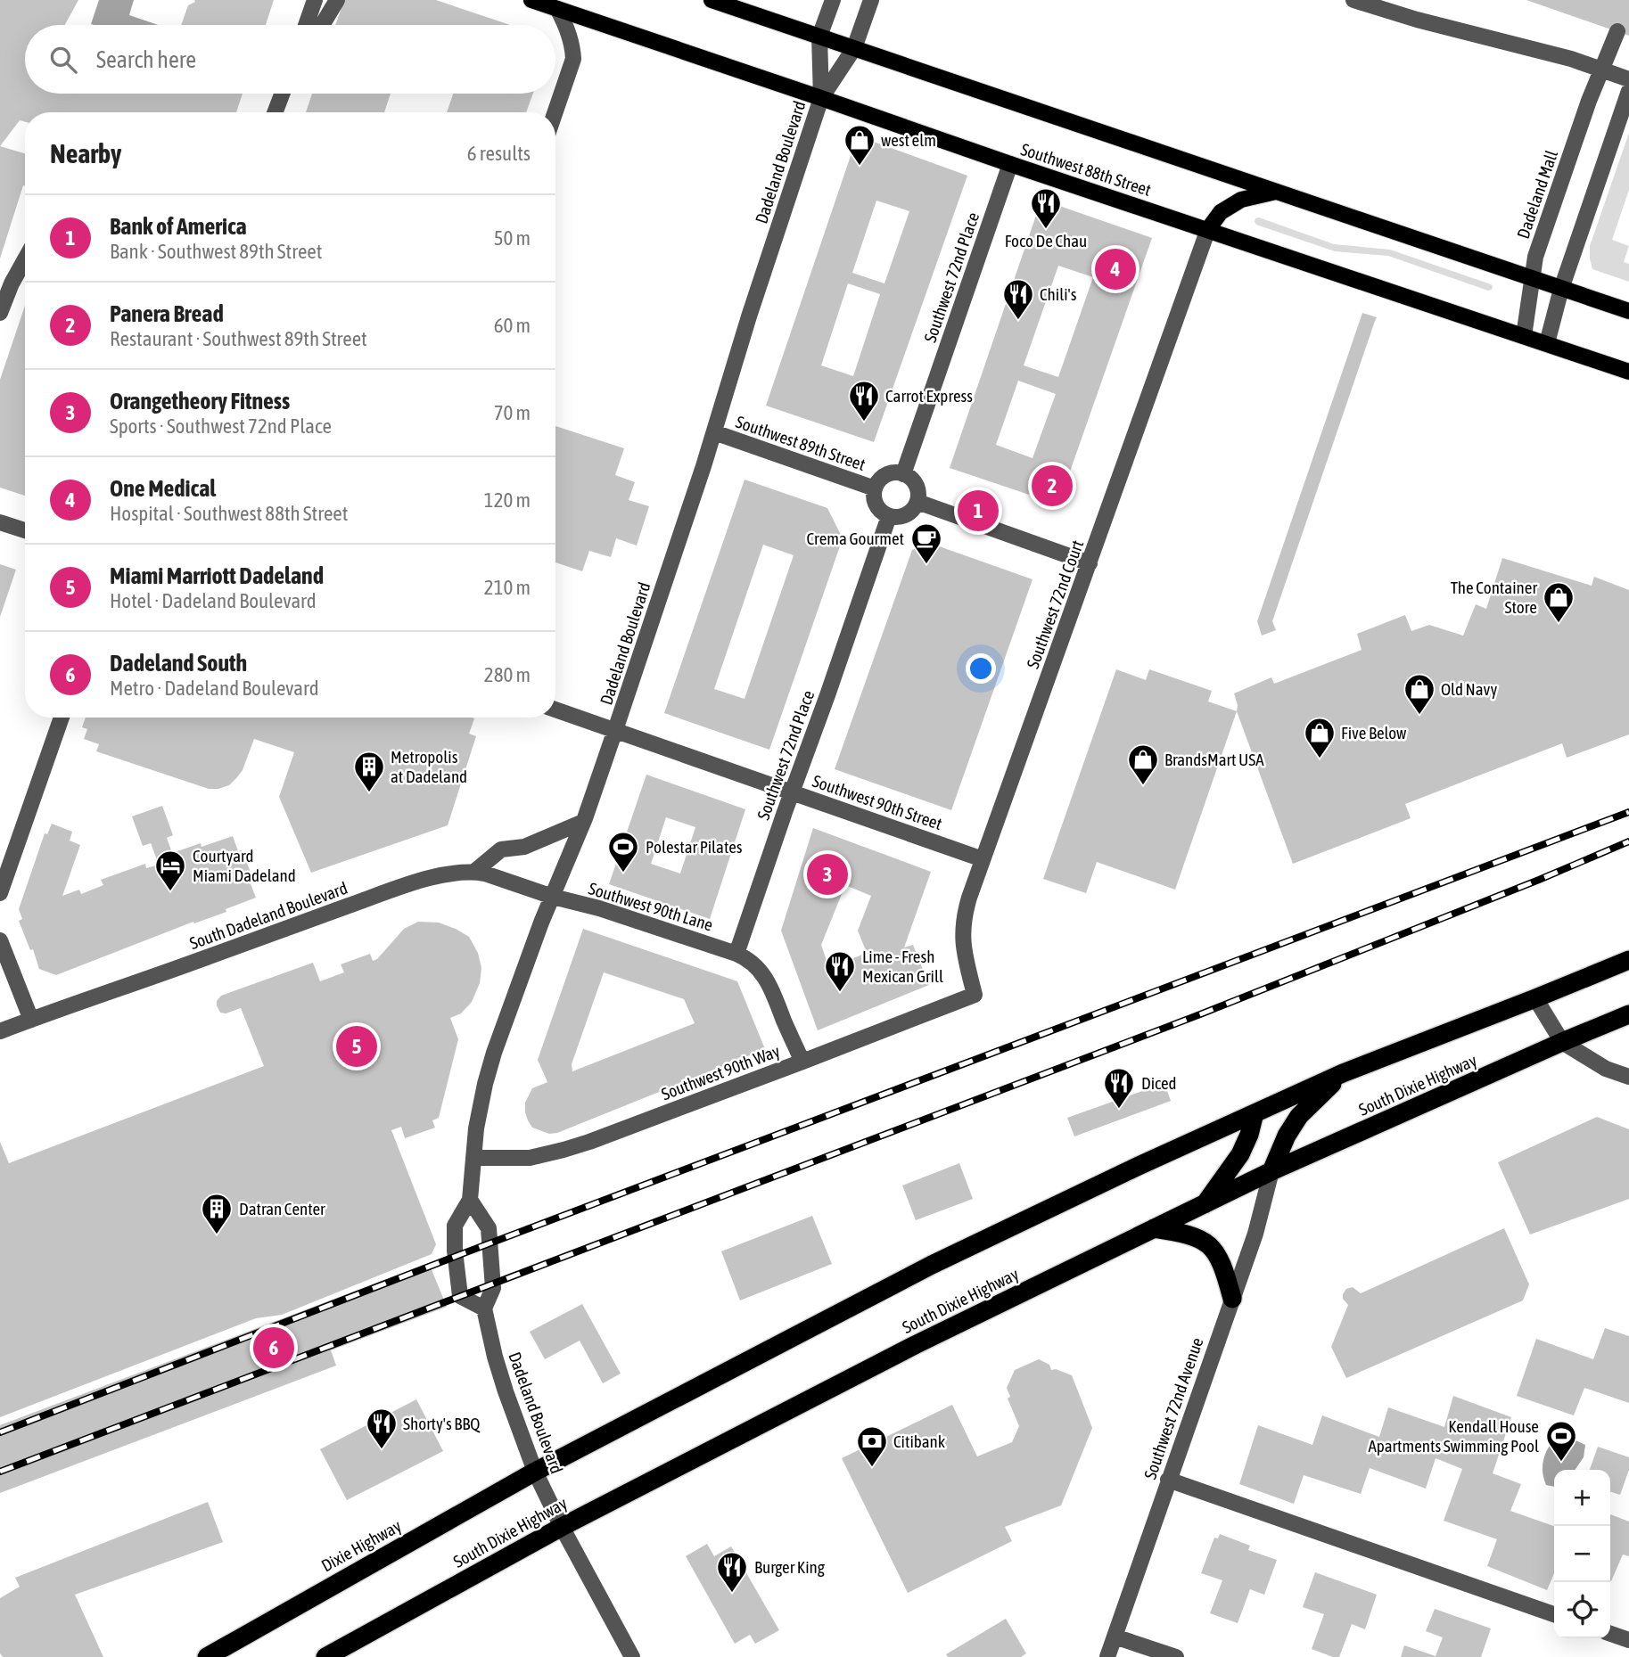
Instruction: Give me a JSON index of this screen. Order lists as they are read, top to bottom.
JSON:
{
  "streets": {
    "highway": ["South Dixie Highway", "Dixie Highway"],
    "main road": ["Southwest 88th Street"],
    "street": [
      "Dadeland Boulevard",
      "Dadeland Mall",
      "Southwest 72nd Place",
      "Southwest 89th Street",
      "Southwest 72nd Court",
      "Southwest 90th Street",
      "Southwest 90th Lane",
      "South Dadeland Boulevard",
      "Southwest 90th Way",
      "Southwest 72nd Avenue"
    ]
  },
  "crossings": [
    ["Dadeland Boulevard", "Southwest 88th Street"],
    ["Dadeland Boulevard", "Southwest 89th Street"],
    ["Dadeland Boulevard", "Southwest 90th Street"],
    ["Dadeland Boulevard", "Southwest 90th Lane"],
    ["Dadeland Boulevard", "South Dadeland Boulevard"],
    ["Dadeland Boulevard", "Southwest 90th Way"],
    ["Dadeland Boulevard", "South Dixie Highway"],
    ["Dadeland Boulevard", "Dixie Highway"],
    ["Southwest 88th Street", "Dadeland Mall"],
    ["Southwest 88th Street", "Southwest 72nd Place"],
    ["Southwest 88th Street", "Southwest 72nd Court"],
    ["Southwest 72nd Place", "Southwest 89th Street"],
    ["Southwest 72nd Place", "Southwest 90th Street"],
    ["Southwest 72nd Place", "Southwest 90th Lane"],
    ["Southwest 72nd Court", "Southwest 90th Street"],
    ["Southwest 72nd Court", "Southwest 90th Way"],
    ["Southwest 90th Lane", "South Dadeland Boulevard"],
    ["South Dixie Highway", "Southwest 72nd Avenue"],
    ["South Dixie Highway", "Dixie Highway"]
  ],
  "places": {
    "shop": [
      "west elm",
      "The Container Store",
      "Old Navy",
      "Five Below",
      "BrandsMart USA"
    ],
    "restaurant": [
      "Foco De Chau",
      "Chili's",
      "Carrot Express",
      "Lime - Fresh Mexican Grill",
      "Diced",
      "Shorty's BBQ",
      "Burger King"
    ],
    "cafe": ["Crema Gourmet"],
    "building": ["Metropolis at Dadeland", "Datran Center"],
    "sports": ["Polestar Pilates", "Kendall House Apartments Swimming Pool"],
    "hotel": ["Courtyard Miami Dadeland"],
    "bank": ["Citibank"]
  },
  "page": {
    "search": "Search here",
    "heading": ["Nearby", "6 results"],
    "list": [
      {
        "mark": "1",
        "name": "Bank of America",
        "note": "Bank · Southwest 89th Street",
        "value": "50 m"
      },
      {
        "mark": "2",
        "name": "Panera Bread",
        "note": "Restaurant · Southwest 89th Street",
        "value": "60 m"
      },
      {
        "mark": "3",
        "name": "Orangetheory Fitness",
        "note": "Sports · Southwest 72nd Place",
        "value": "70 m"
      },
      {
        "mark": "4",
        "name": "One Medical",
        "note": "Hospital · Southwest 88th Street",
        "value": "120 m"
      },
      {
        "mark": "5",
        "name": "Miami Marriott Dadeland",
        "note": "Hotel · Dadeland Boulevard",
        "value": "210 m"
      },
      {
        "mark": "6",
        "name": "Dadeland South",
        "note": "Metro · Dadeland Boulevard",
        "value": "280 m"
      }
    ],
    "pins": [
      "4",
      "2",
      "1",
      "3",
      "5",
      "6"
    ],
    "map_buttons": ["+", "−"]
  }
}
